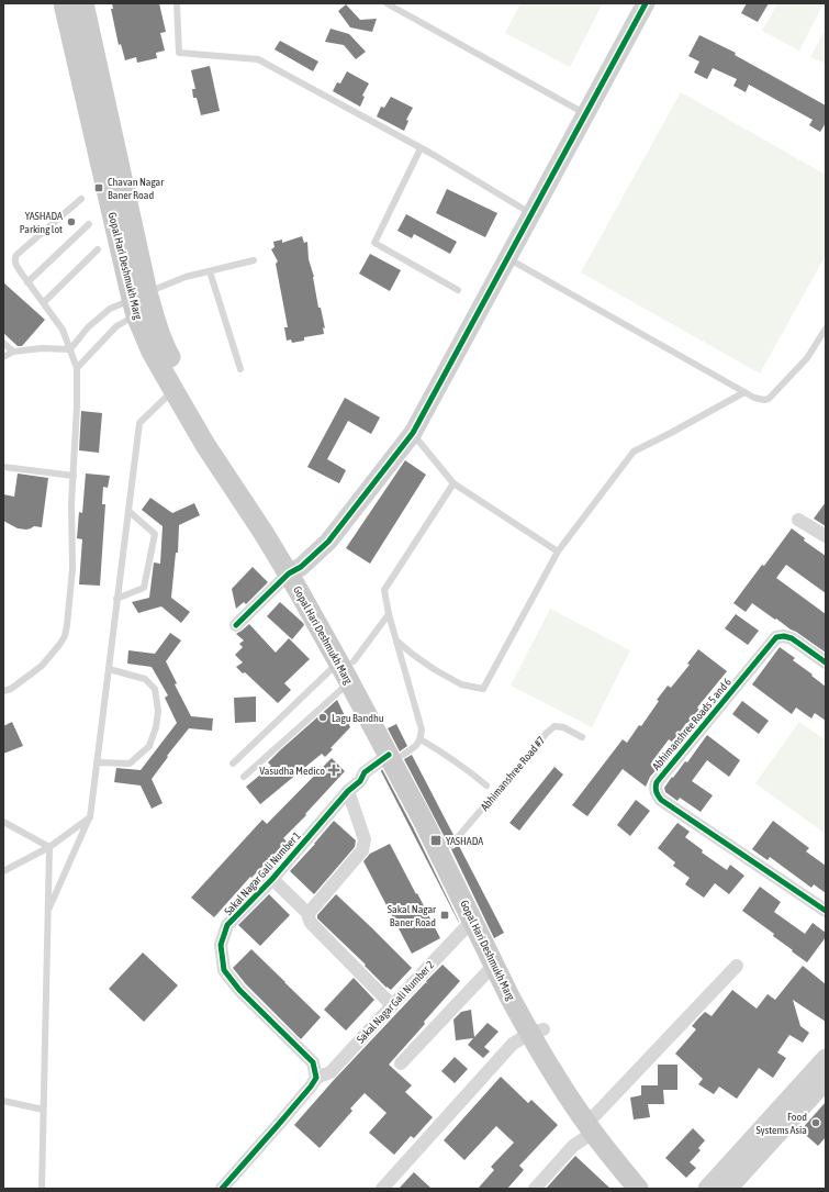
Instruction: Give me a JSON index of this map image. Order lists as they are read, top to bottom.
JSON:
{
  "streets": {
    "main road": ["Gopal Hari Deshmukh Marg"],
    "street": ["Abhimanshree Roads 5 and 6", "Sakal Nagar Gali Number 1", "Sakal Nagar Gali Number 2"],
    "lane": ["Abhimanshree Road #7"]
  },
  "crossings": [
    ["Gopal Hari Deshmukh Marg", "Abhimanshree Road #7"],
    ["Gopal Hari Deshmukh Marg", "Sakal Nagar Gali Number 1"],
    ["Gopal Hari Deshmukh Marg", "Sakal Nagar Gali Number 2"],
    ["Sakal Nagar Gali Number 1", "Sakal Nagar Gali Number 2"]
  ],
  "places": {
    "transit": ["Chavan Nagar Baner Road", "YASHADA", "Sakal Nagar Baner Road"],
    "other": ["YASHADA Parking lot", "Lagu Bandhu", "Food Systems Asia"],
    "health": ["Vasudha Medico"]
  }
}
